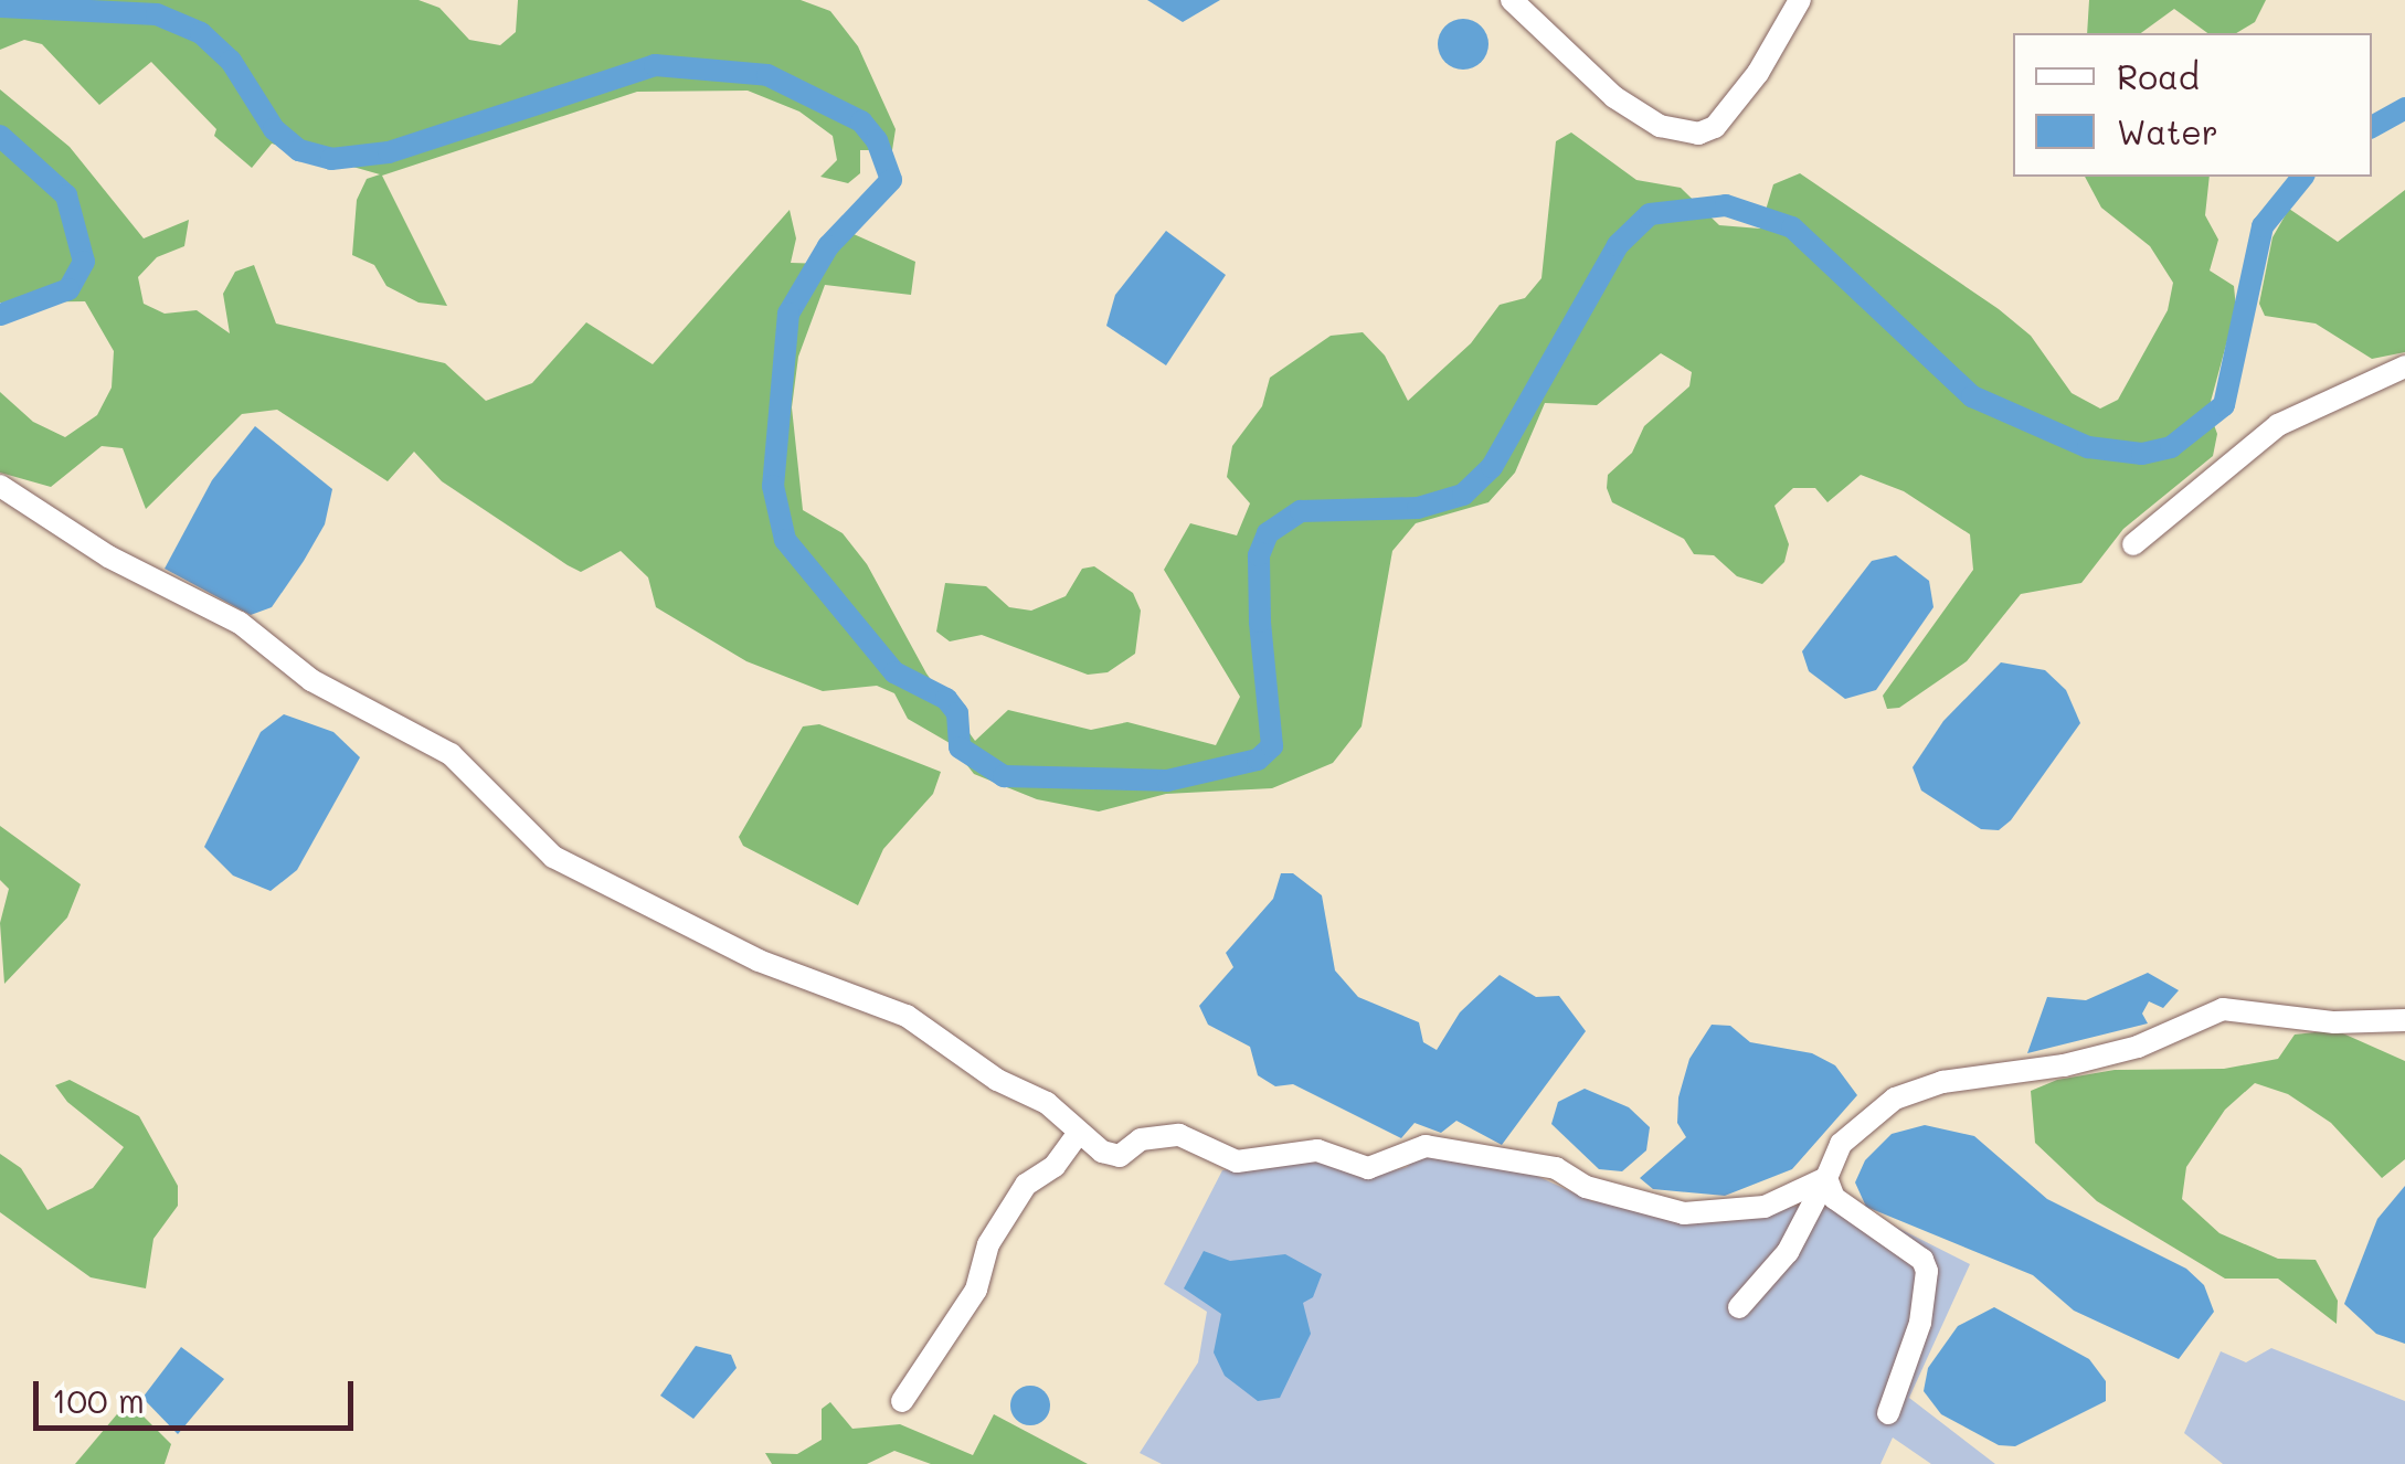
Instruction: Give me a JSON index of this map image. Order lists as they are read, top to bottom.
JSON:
{
  "legend": ["Road", "Water"],
  "scale_bar": "100 m"
}
